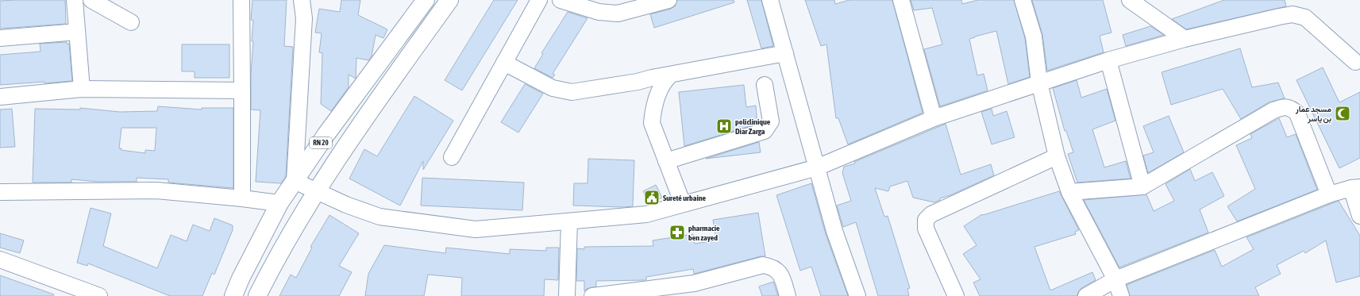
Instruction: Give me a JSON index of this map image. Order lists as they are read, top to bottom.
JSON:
{
  "streets": {
    "main road": ["RN 20"]
  },
  "places": {
    "mosque": ["مسجد عمار بن ياسر"],
    "hospital": ["policlinique Diar Zarga"],
    "public building": ["Sureté urbaine"],
    "pharmacy": ["pharmacie ben zayed"]
  }
}
